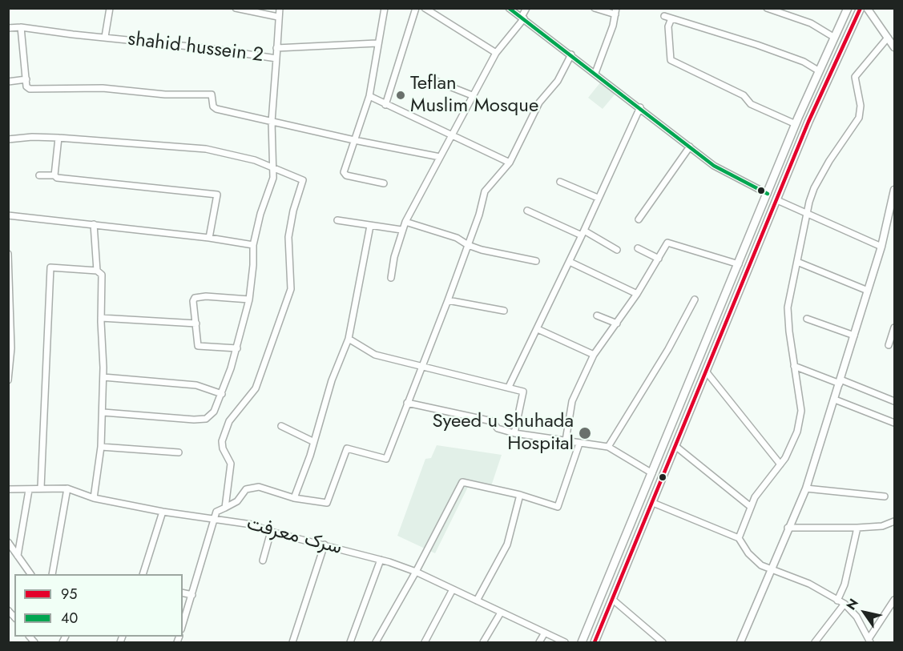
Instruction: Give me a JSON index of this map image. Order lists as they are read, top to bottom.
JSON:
{
  "streets": {
    "street": ["shahid hussein 2", "سرک معرفت"]
  },
  "places": ["Teflan Muslim Mosque", "Syeed u Shuhada Hospital"],
  "lines": ["transit line 95", "transit line 40"],
  "legend": ["95", "40"],
  "north": "top left"
}
